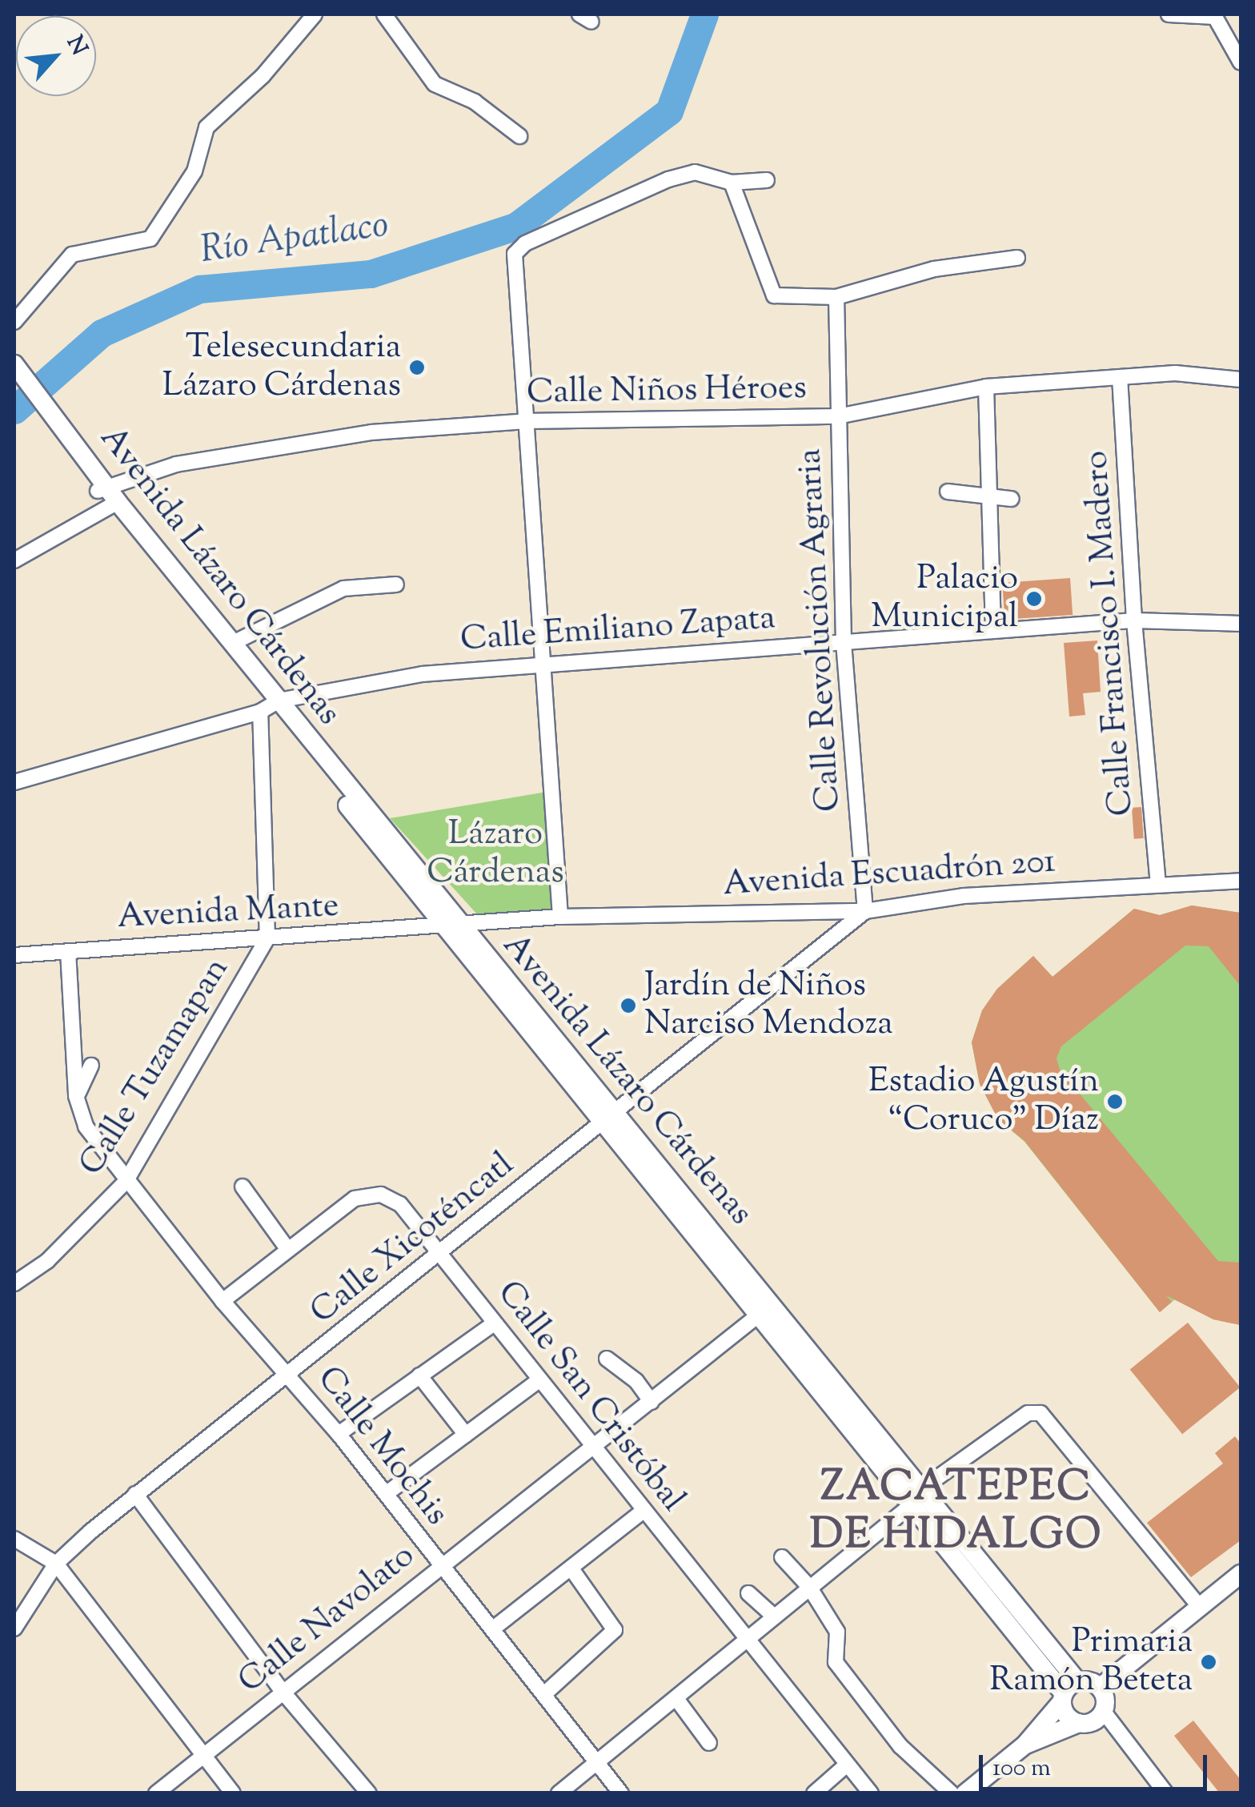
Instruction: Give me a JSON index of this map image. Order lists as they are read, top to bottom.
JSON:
{
  "streets": {
    "main road": ["Avenida Lázaro Cárdenas"],
    "street": [
      "Calle Niños Héroes",
      "Calle Emiliano Zapata",
      "Calle Revolución Agraria",
      "Calle Francisco I. Madero",
      "Avenida Escuadrón 201",
      "Avenida Mante",
      "Calle Tuzamapan",
      "Calle Xicoténcatl",
      "Calle San Cristóbal",
      "Calle Mochis",
      "Calle Navolato"
    ]
  },
  "crossings": [
    ["Calle Niños Héroes", "Avenida Lázaro Cárdenas"],
    ["Calle Niños Héroes", "Calle Revolución Agraria"],
    ["Calle Niños Héroes", "Calle Francisco I. Madero"],
    ["Avenida Lázaro Cárdenas", "Calle Emiliano Zapata"],
    ["Avenida Lázaro Cárdenas", "Avenida Escuadrón 201"],
    ["Avenida Lázaro Cárdenas", "Avenida Mante"],
    ["Avenida Lázaro Cárdenas", "Calle Xicoténcatl"],
    ["Avenida Lázaro Cárdenas", "Calle Navolato"],
    ["Calle Emiliano Zapata", "Calle Revolución Agraria"],
    ["Calle Emiliano Zapata", "Calle Francisco I. Madero"],
    ["Calle Revolución Agraria", "Avenida Escuadrón 201"],
    ["Calle Revolución Agraria", "Calle Xicoténcatl"],
    ["Calle Francisco I. Madero", "Avenida Escuadrón 201"],
    ["Avenida Escuadrón 201", "Avenida Mante"],
    ["Avenida Escuadrón 201", "Calle Xicoténcatl"],
    ["Avenida Mante", "Calle Tuzamapan"],
    ["Avenida Mante", "Calle Mochis"],
    ["Calle Tuzamapan", "Calle Mochis"],
    ["Calle Xicoténcatl", "Calle San Cristóbal"],
    ["Calle Xicoténcatl", "Calle Mochis"],
    ["Calle San Cristóbal", "Calle Mochis"],
    ["Calle San Cristóbal", "Calle Navolato"],
    ["Calle Mochis", "Calle Navolato"]
  ],
  "districts": ["ZACATEPEC DE HIDALGO"],
  "water": ["Río Apatlaco"],
  "parks": ["Lázaro Cárdenas"],
  "places": [
    "Telesecundaria Lázaro Cárdenas",
    "Palacio Municipal",
    "Jardín de Niños Narciso Mendoza",
    "Estadio Agustín “Coruco” Díaz",
    "Primaria Ramón Beteta"
  ],
  "scale_bar": "100 m",
  "north": "top right"
}
